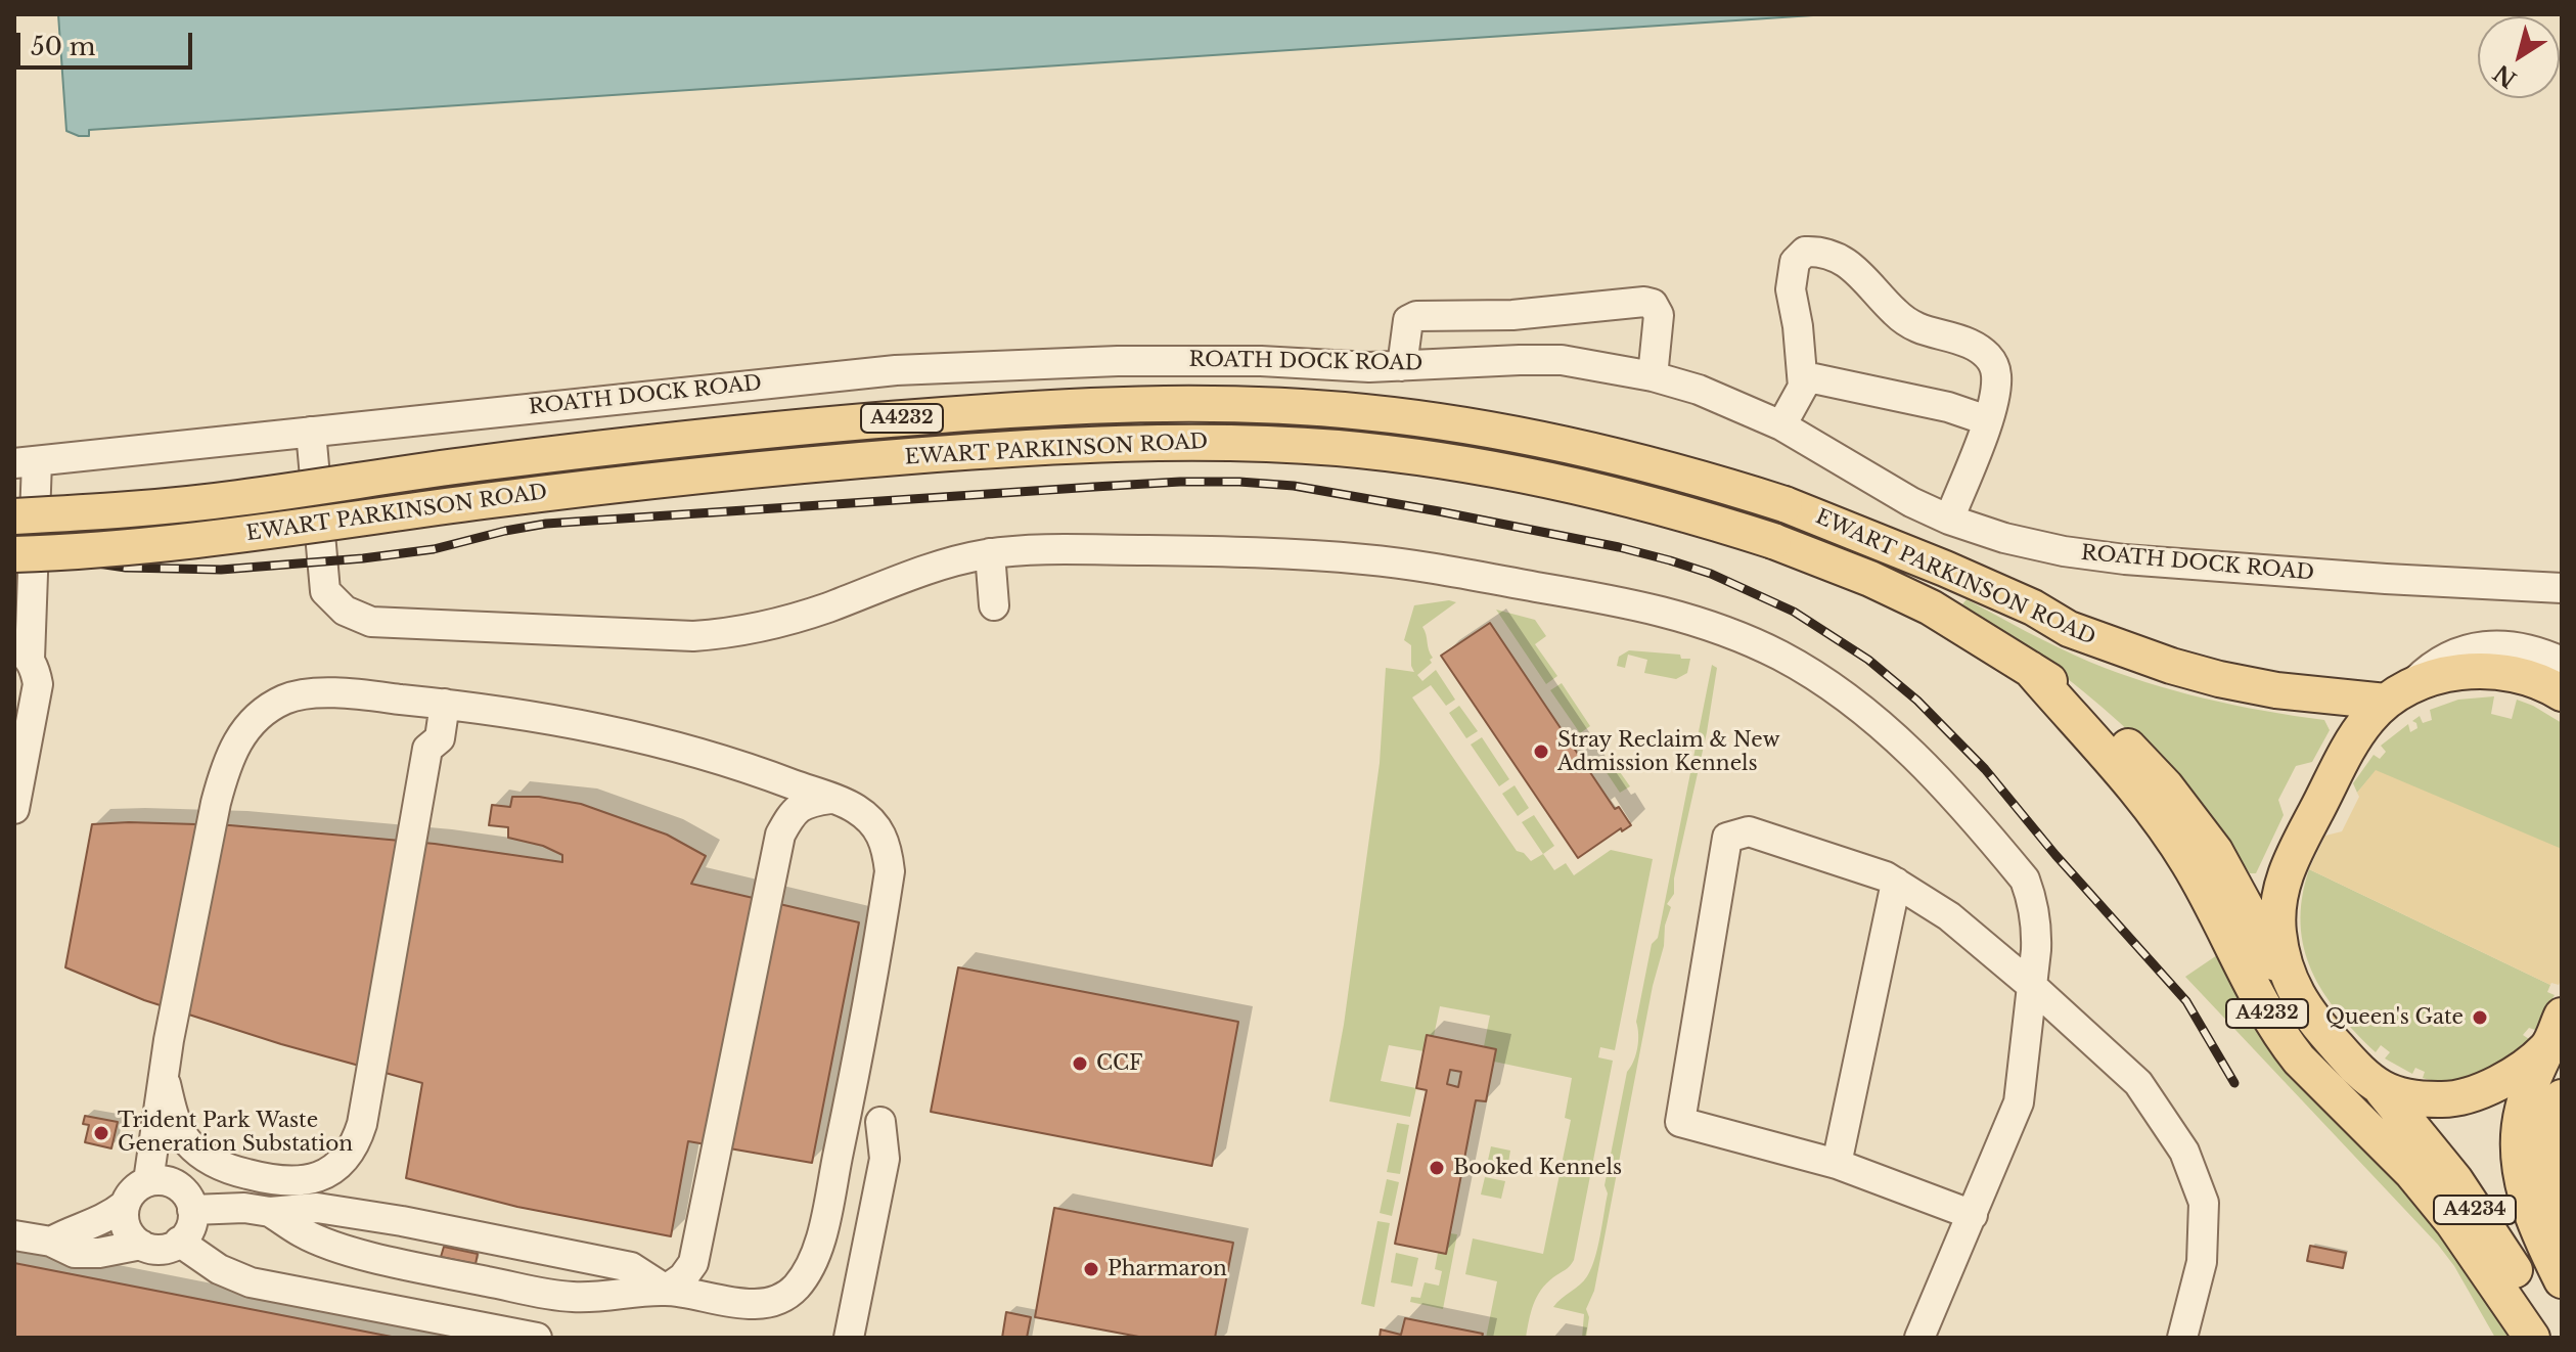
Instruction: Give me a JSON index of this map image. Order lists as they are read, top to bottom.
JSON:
{
  "streets": {
    "main road": ["A4232", "EWART PARKINSON ROAD", "A4234"],
    "street": ["ROATH DOCK ROAD"]
  },
  "crossings": [
    ["A4232", "EWART PARKINSON ROAD"]
  ],
  "places": [
    "Stray Reclaim & New Admission Kennels",
    "Queen's Gate",
    "CCF",
    "Trident Park Waste Generation Substation",
    "Booked Kennels",
    "Pharmaron"
  ],
  "scale_bar": "50 m",
  "north": "bottom left"
}
